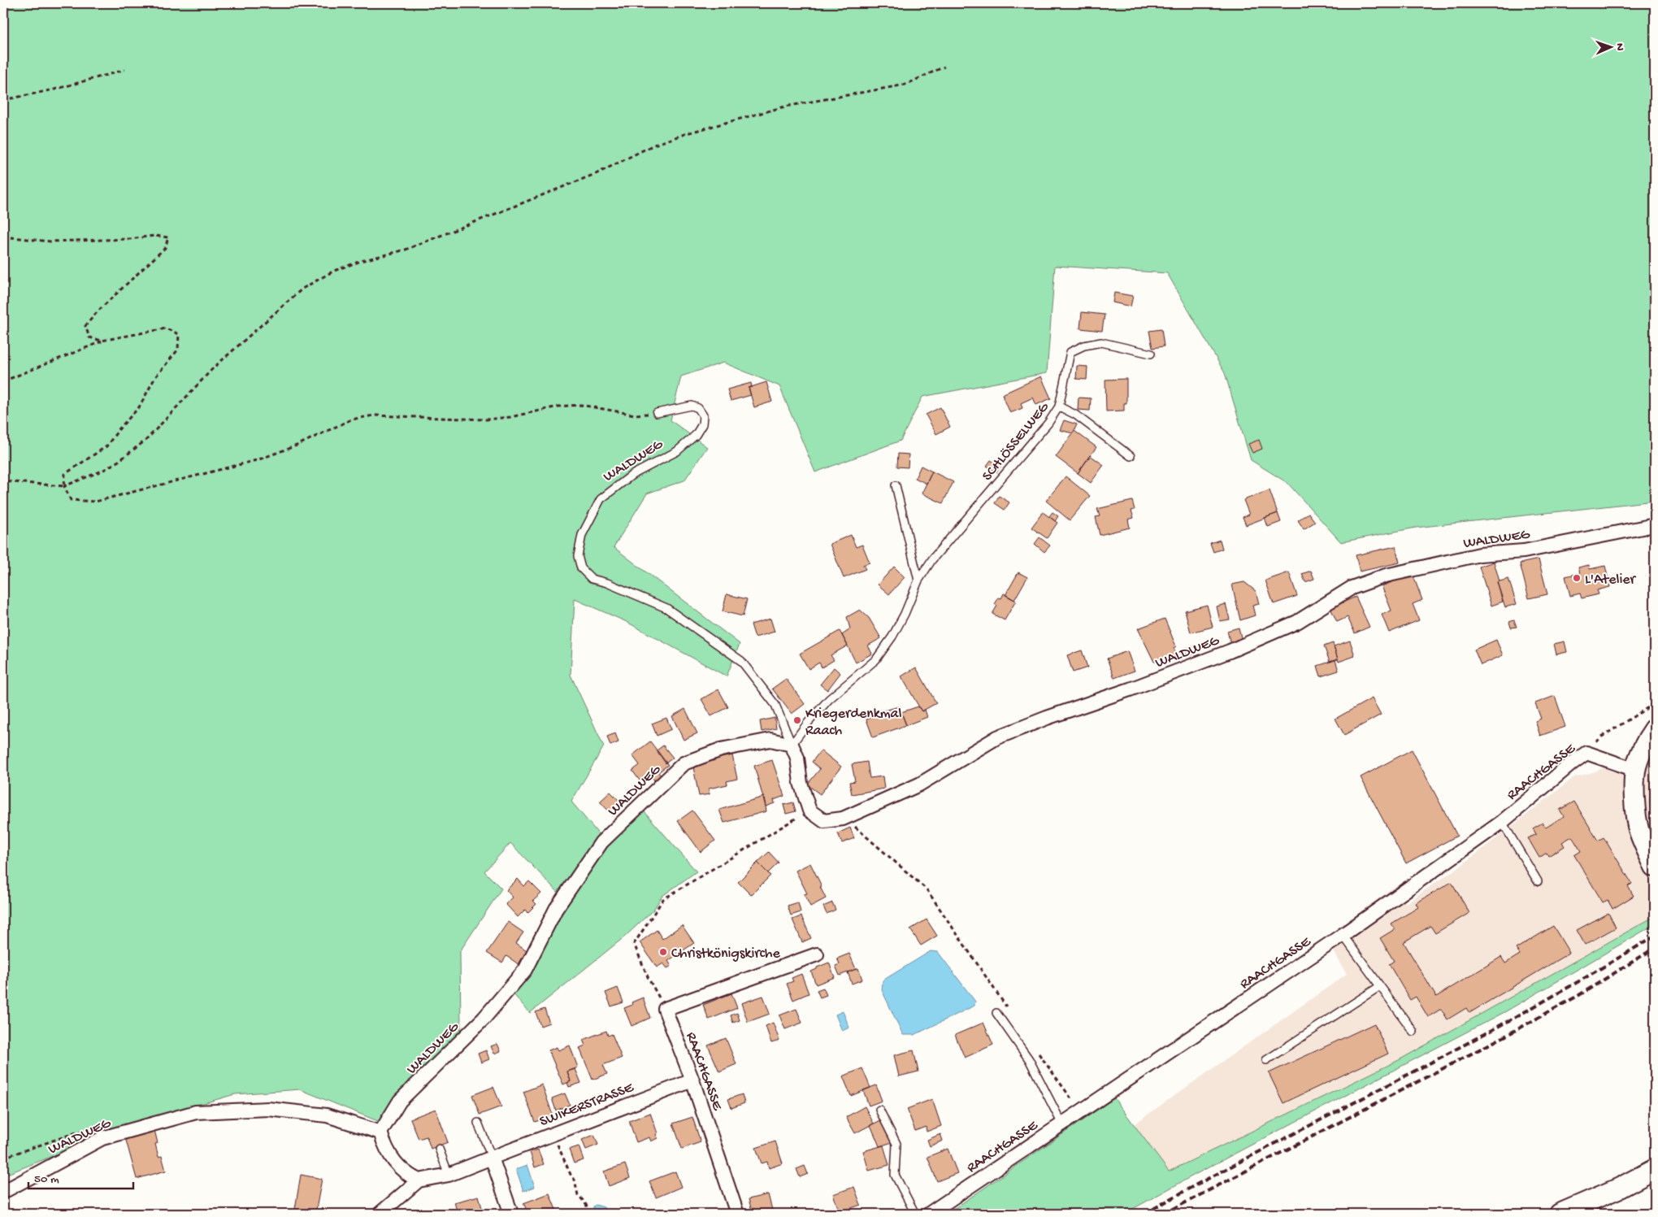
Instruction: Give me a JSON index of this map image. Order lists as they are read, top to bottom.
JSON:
{
  "streets": {
    "street": ["WALDWEG", "RAACHGASSE", "SWIKERSTRASSE"],
    "lane": ["SCHLÖSSELWEG"]
  },
  "crossings": [
    ["SCHLÖSSELWEG", "WALDWEG"],
    ["RAACHGASSE", "SWIKERSTRASSE"]
  ],
  "places": ["L'Atelier", "Kriegerdenkmal Raach", "Christkönigskirche"],
  "scale_bar": "50 m",
  "north": "right"
}
